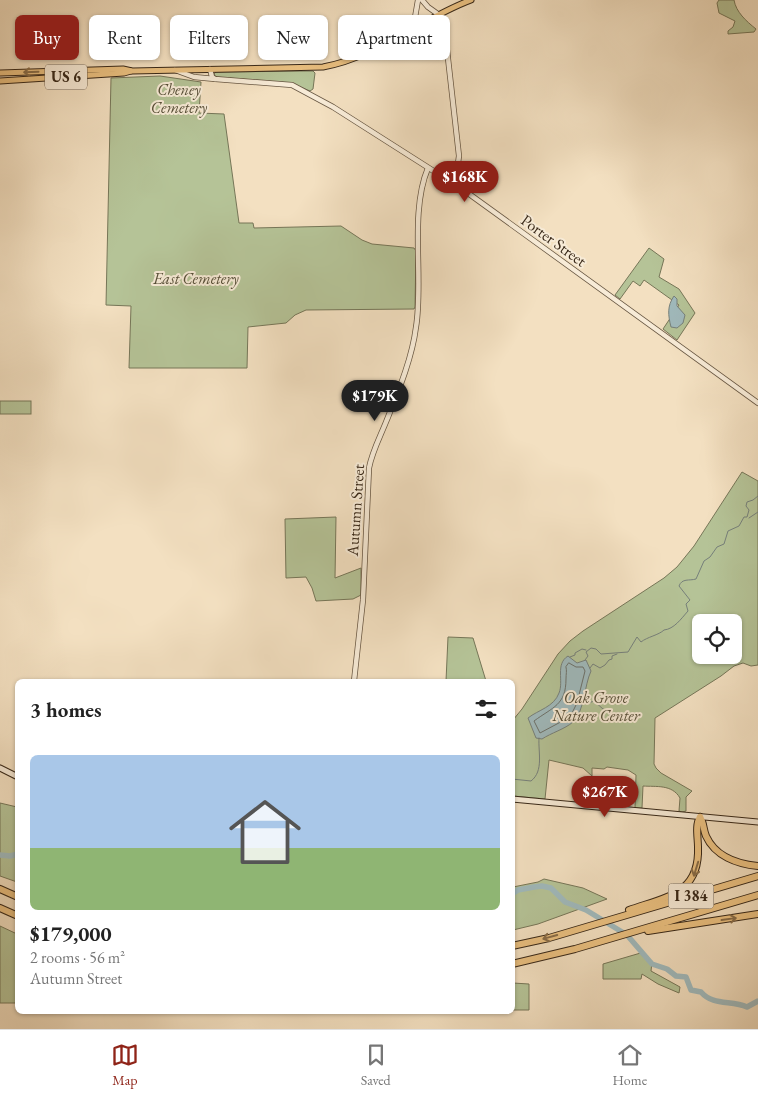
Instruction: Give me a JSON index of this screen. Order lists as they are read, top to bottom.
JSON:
{
  "streets": {
    "highway": ["I 384"],
    "main road": ["US 6"],
    "street": ["Porter Street", "Autumn Street"]
  },
  "crossings": [
    ["US 6", "Porter Street"],
    ["Porter Street", "Autumn Street"]
  ],
  "parks": ["Cheney Cemetery", "East Cemetery", "Oak Grove Nature Center"],
  "page": {
    "chip": [
      "Buy",
      "Rent",
      "Filters",
      "New",
      "Apartment"
    ],
    "price": ["$168K", "$179K", "$267K"],
    "heading": "3 homes",
    "list": [
      {
        "name": "$179,000",
        "note": "2 rooms · 56 m² · Autumn Street"
      }
    ],
    "tabs": ["Map", "Saved", "Home"]
  }
}
